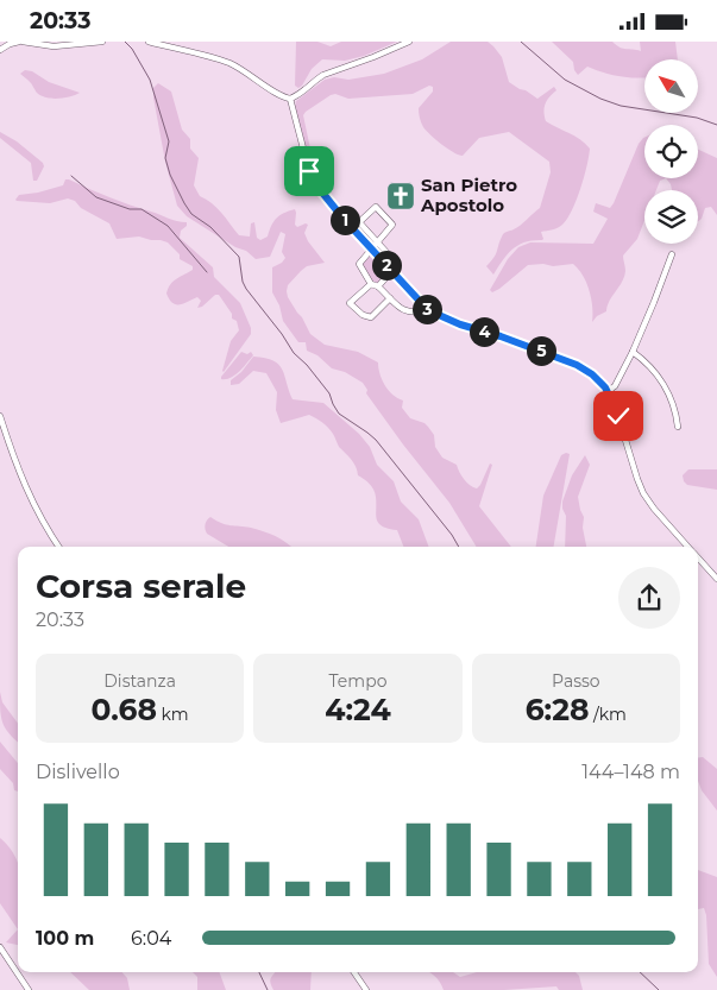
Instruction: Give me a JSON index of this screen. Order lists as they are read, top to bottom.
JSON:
{
  "places": {
    "church": ["San Pietro Apostolo"]
  },
  "north": "top left",
  "page": {
    "status": "20:33",
    "pins": [
      "1",
      "2",
      "3",
      "4",
      "5"
    ],
    "heading": ["Corsa serale", "20:33"],
    "stats": [
      ["Distanza", "0.68 km"],
      ["Tempo", "4:24"],
      ["Passo", "6:28 /km"]
    ],
    "chart": ["Dislivello", "144–148 m"],
    "list": [
      {
        "name": "100 m",
        "note": "6:04"
      }
    ]
  }
}
